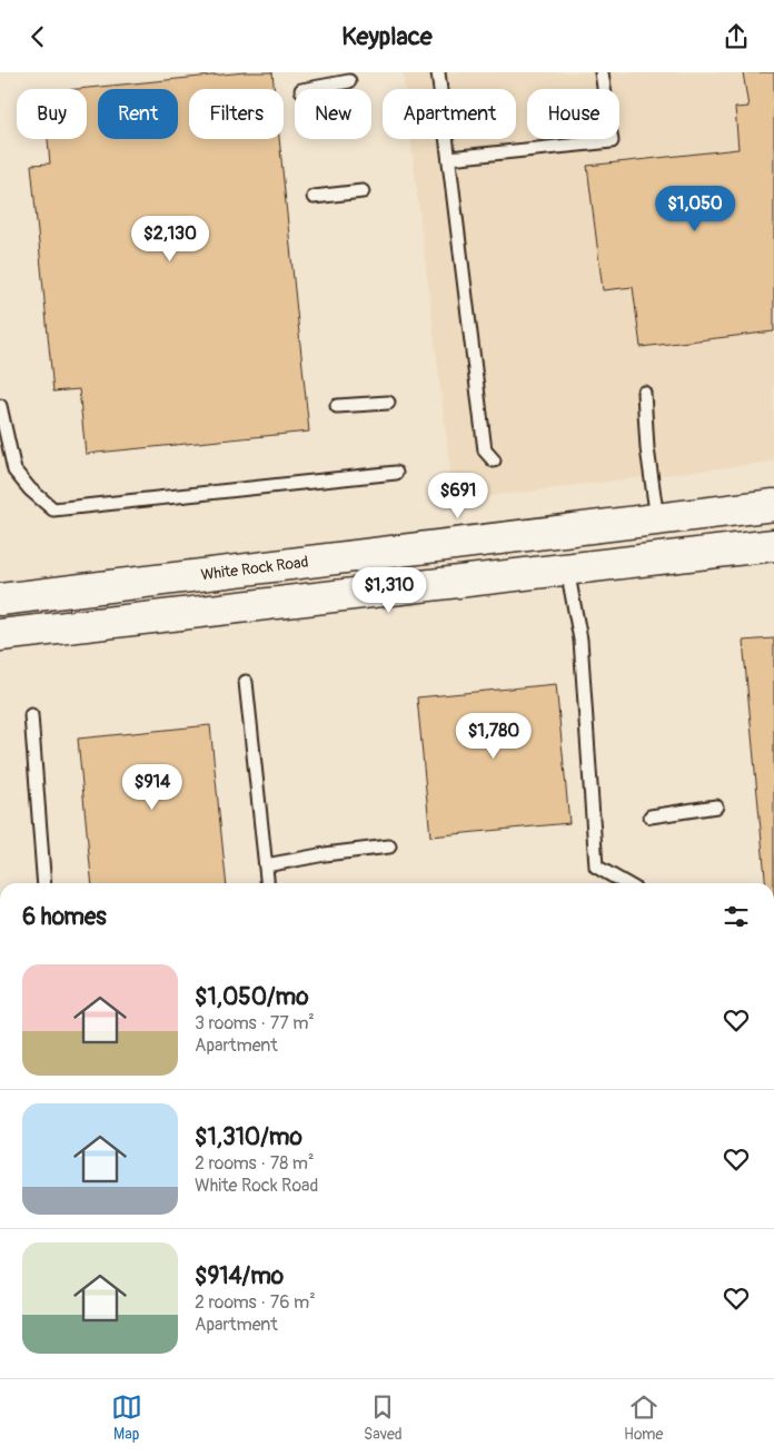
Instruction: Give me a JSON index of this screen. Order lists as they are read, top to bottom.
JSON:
{
  "streets": {
    "main road": ["White Rock Road"]
  },
  "page": {
    "header": "Keyplace",
    "chip": [
      "Buy",
      "Rent",
      "Filters",
      "New",
      "Apartment",
      "House"
    ],
    "price": [
      "$1,050",
      "$2,130",
      "$691",
      "$1,310",
      "$1,780",
      "$914"
    ],
    "heading": "6 homes",
    "list": [
      {
        "name": "$1,050/mo",
        "note": "3 rooms · 77 m² · Apartment"
      },
      {
        "name": "$1,310/mo",
        "note": "2 rooms · 78 m² · White Rock Road"
      },
      {
        "name": "$914/mo",
        "note": "2 rooms · 76 m² · Apartment"
      }
    ],
    "tabs": ["Map", "Saved", "Home"]
  }
}
